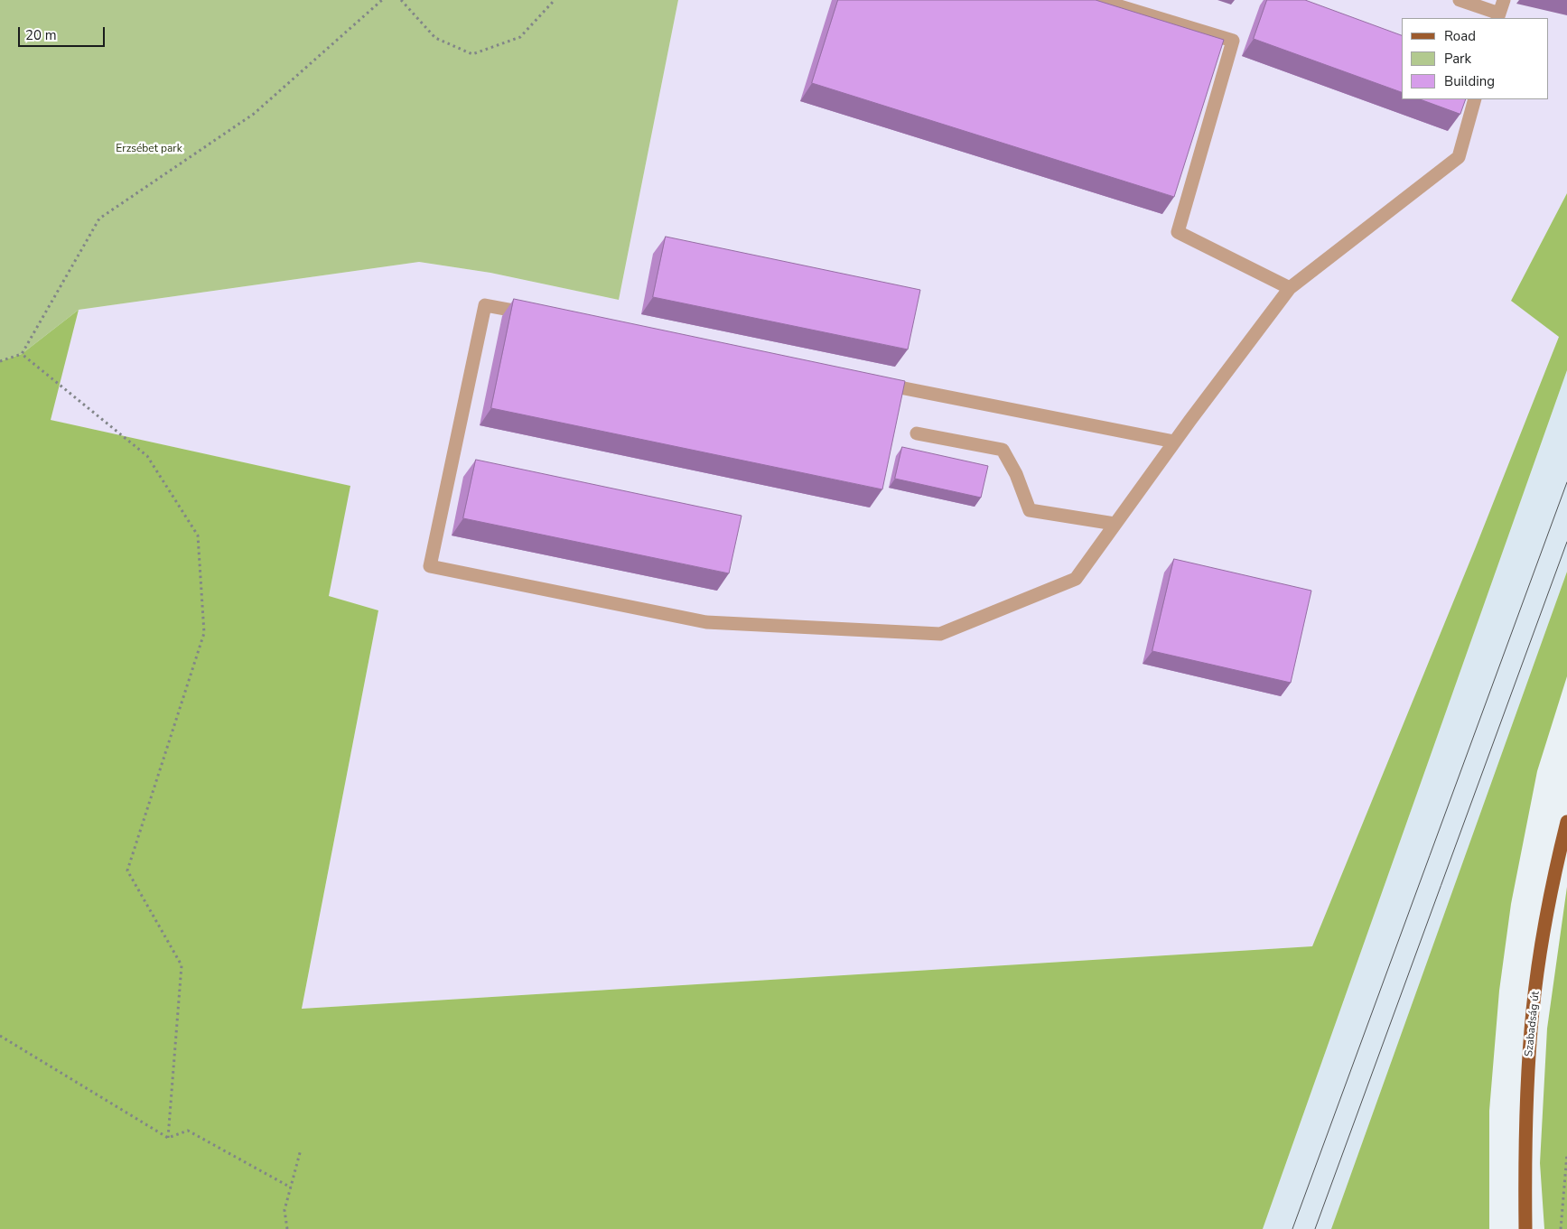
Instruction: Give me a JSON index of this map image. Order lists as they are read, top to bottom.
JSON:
{
  "streets": {
    "main road": ["Szabadság út"]
  },
  "parks": ["Erzsébet park"],
  "legend": ["Road", "Park", "Building"],
  "scale_bar": "20 m"
}
